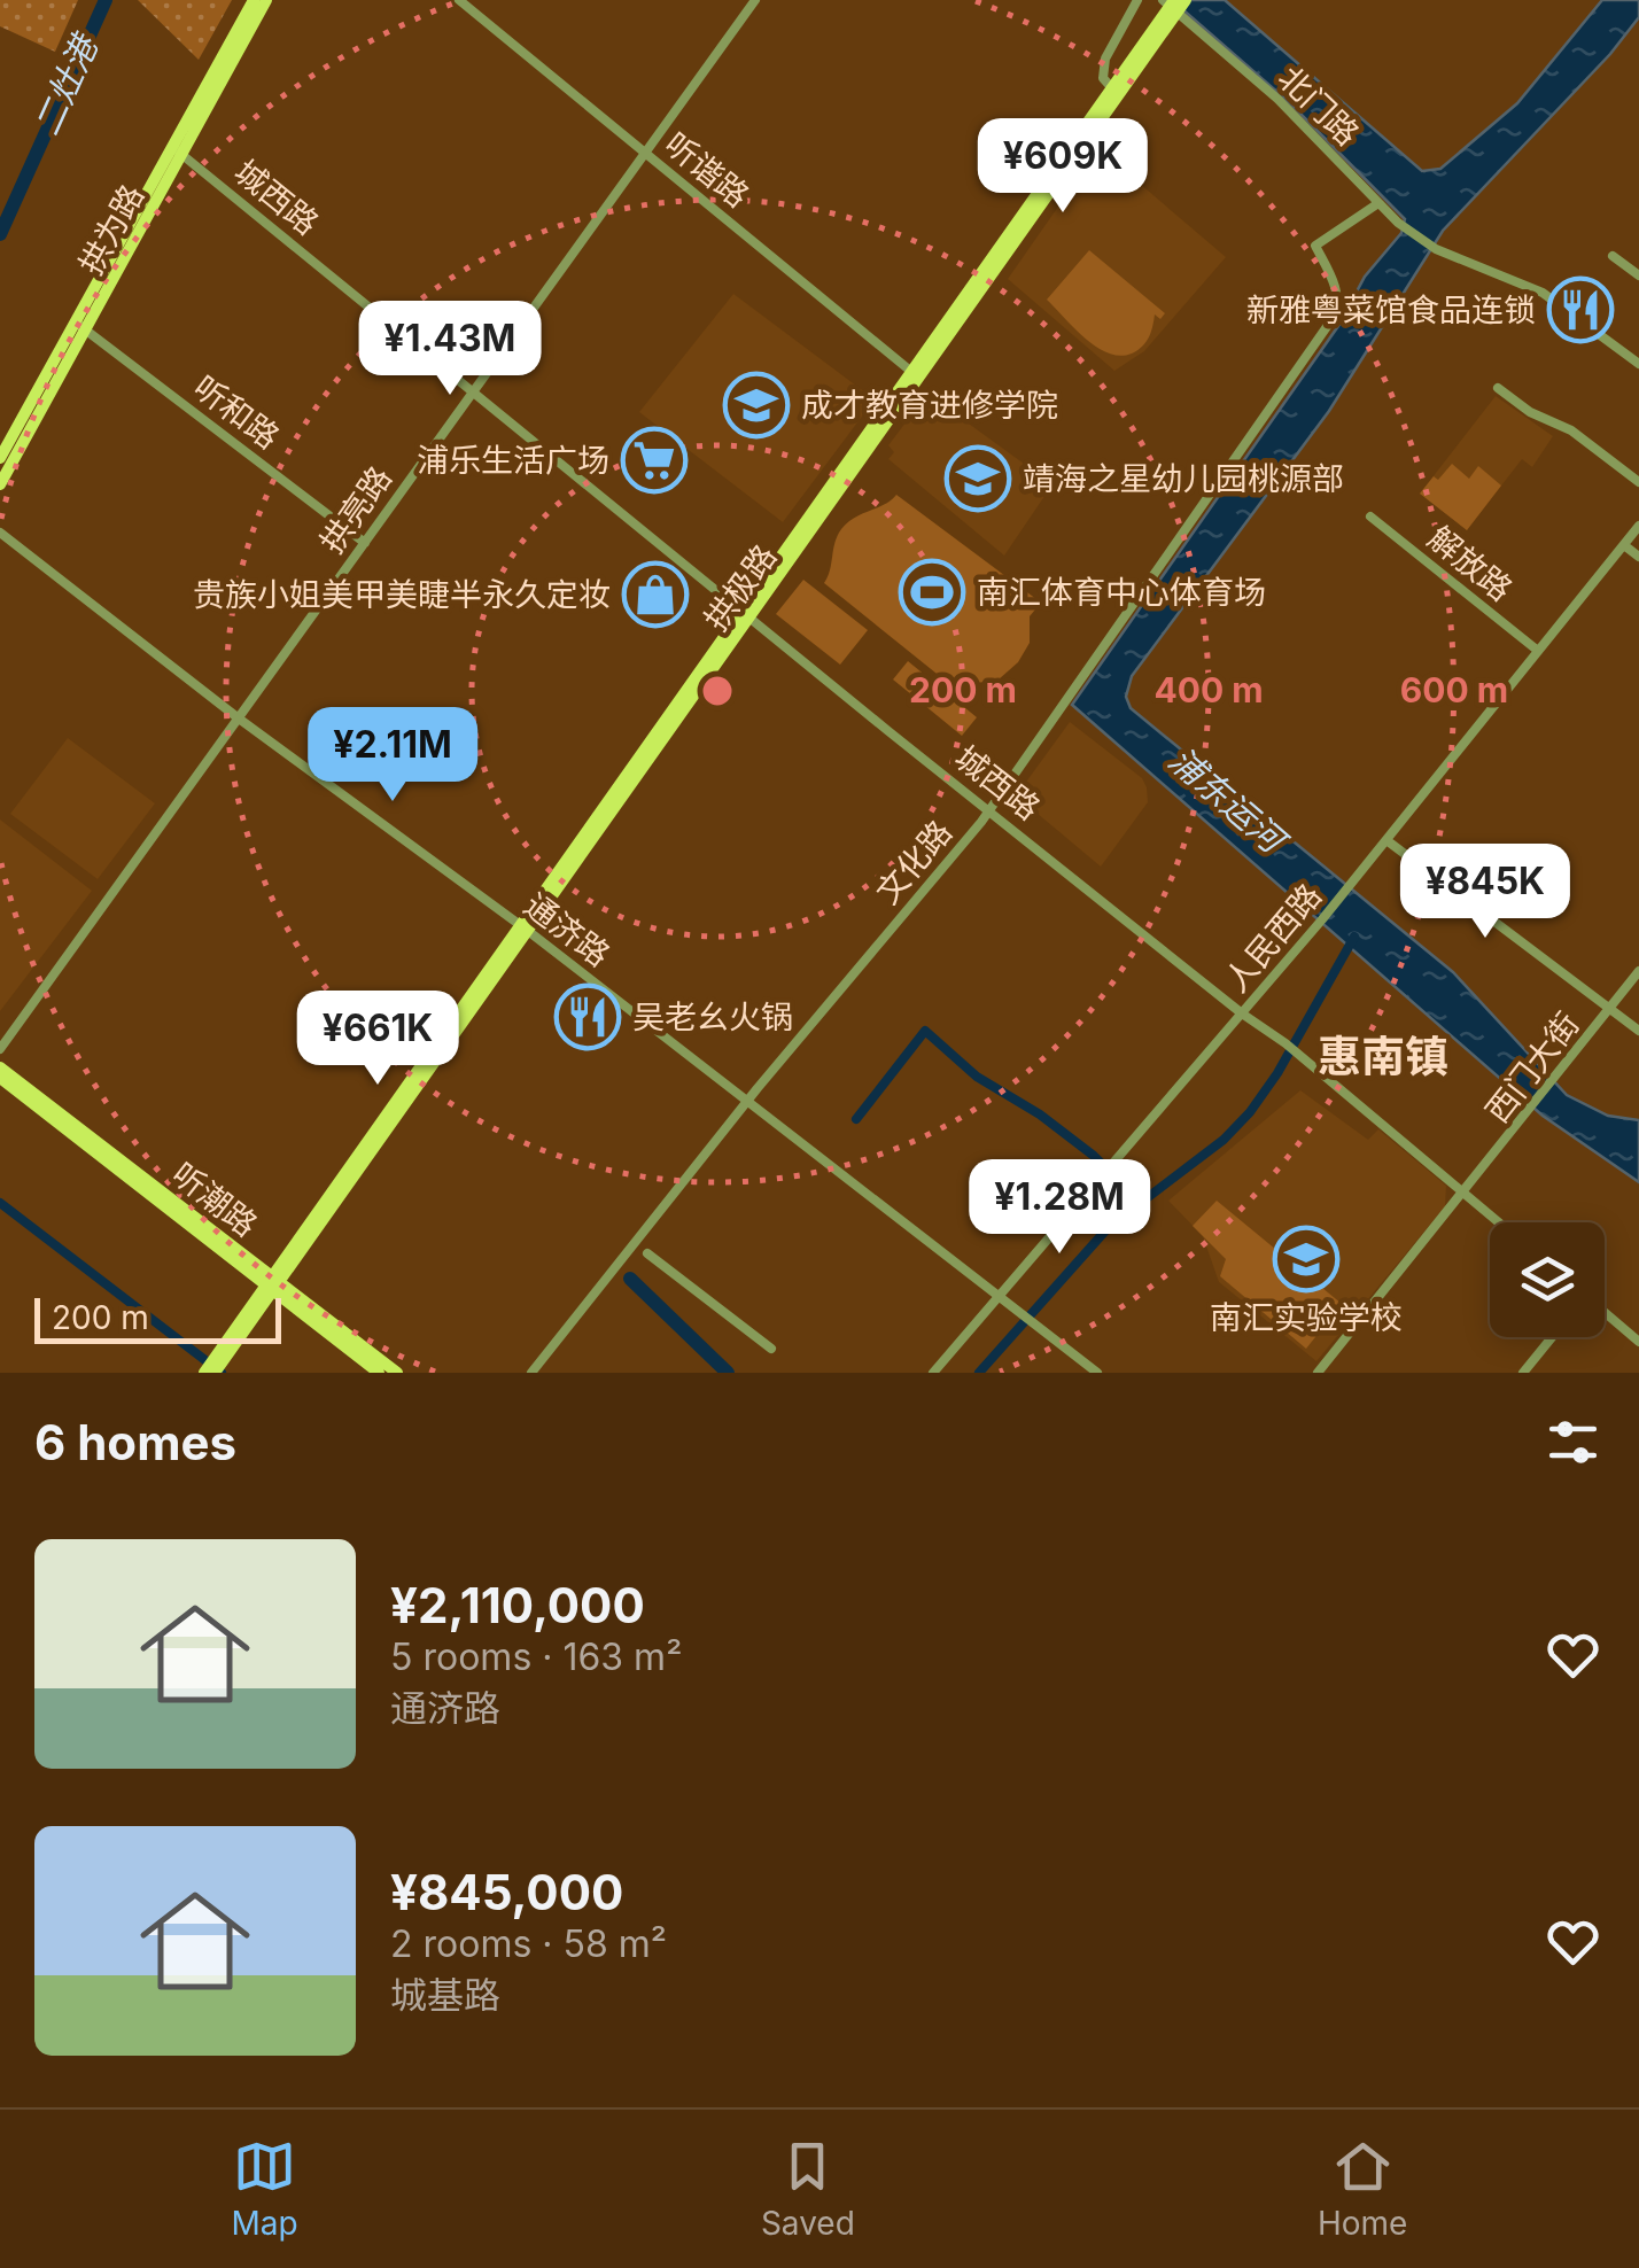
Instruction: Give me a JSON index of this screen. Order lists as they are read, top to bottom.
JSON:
{
  "streets": {
    "main road": ["拱为路", "拱极路", "听潮路"],
    "street": [
      "北门路",
      "听谐路",
      "城西路",
      "听和路",
      "拱亮路",
      "解放路",
      "文化路",
      "通济路",
      "人民西路",
      "西门大街"
    ]
  },
  "crossings": [
    ["北门路", "文化路"],
    ["听谐路", "拱亮路"],
    ["听谐路", "拱极路"],
    ["城西路", "拱为路"],
    ["城西路", "拱亮路"],
    ["城西路", "拱极路"],
    ["城西路", "文化路"],
    ["城西路", "人民西路"],
    ["城西路", "西门大街"],
    ["拱为路", "听和路"],
    ["听和路", "拱亮路"],
    ["拱亮路", "通济路"],
    ["解放路", "人民西路"],
    ["拱极路", "通济路"],
    ["拱极路", "听潮路"],
    ["文化路", "通济路"],
    ["通济路", "人民西路"]
  ],
  "districts": ["惠南镇"],
  "water": ["二灶港", "浦东运河"],
  "places": {
    "restaurant": ["新雅粤菜馆食品连锁", "吴老幺火锅"],
    "school or university": ["成才教育进修学院", "靖海之星幼儿园桃源部", "南汇实验学校"],
    "supermarket": ["浦乐生活广场"],
    "sports": ["南汇体育中心体育场"],
    "shop": ["贵族小姐美甲美睫半永久定妆"]
  },
  "scale_bar": "200 m",
  "page": {
    "price": [
      "¥609K",
      "¥1.43M",
      "¥2.11M",
      "¥845K",
      "¥661K",
      "¥1.28M"
    ],
    "scale": "200 m",
    "heading": "6 homes",
    "list": [
      {
        "name": "¥2,110,000",
        "note": "5 rooms · 163 m² · 通济路"
      },
      {
        "name": "¥845,000",
        "note": "2 rooms · 58 m² · 城基路"
      }
    ],
    "tabs": ["Map", "Saved", "Home"]
  },
  "rings": ["200 m", "400 m", "600 m"]
}
